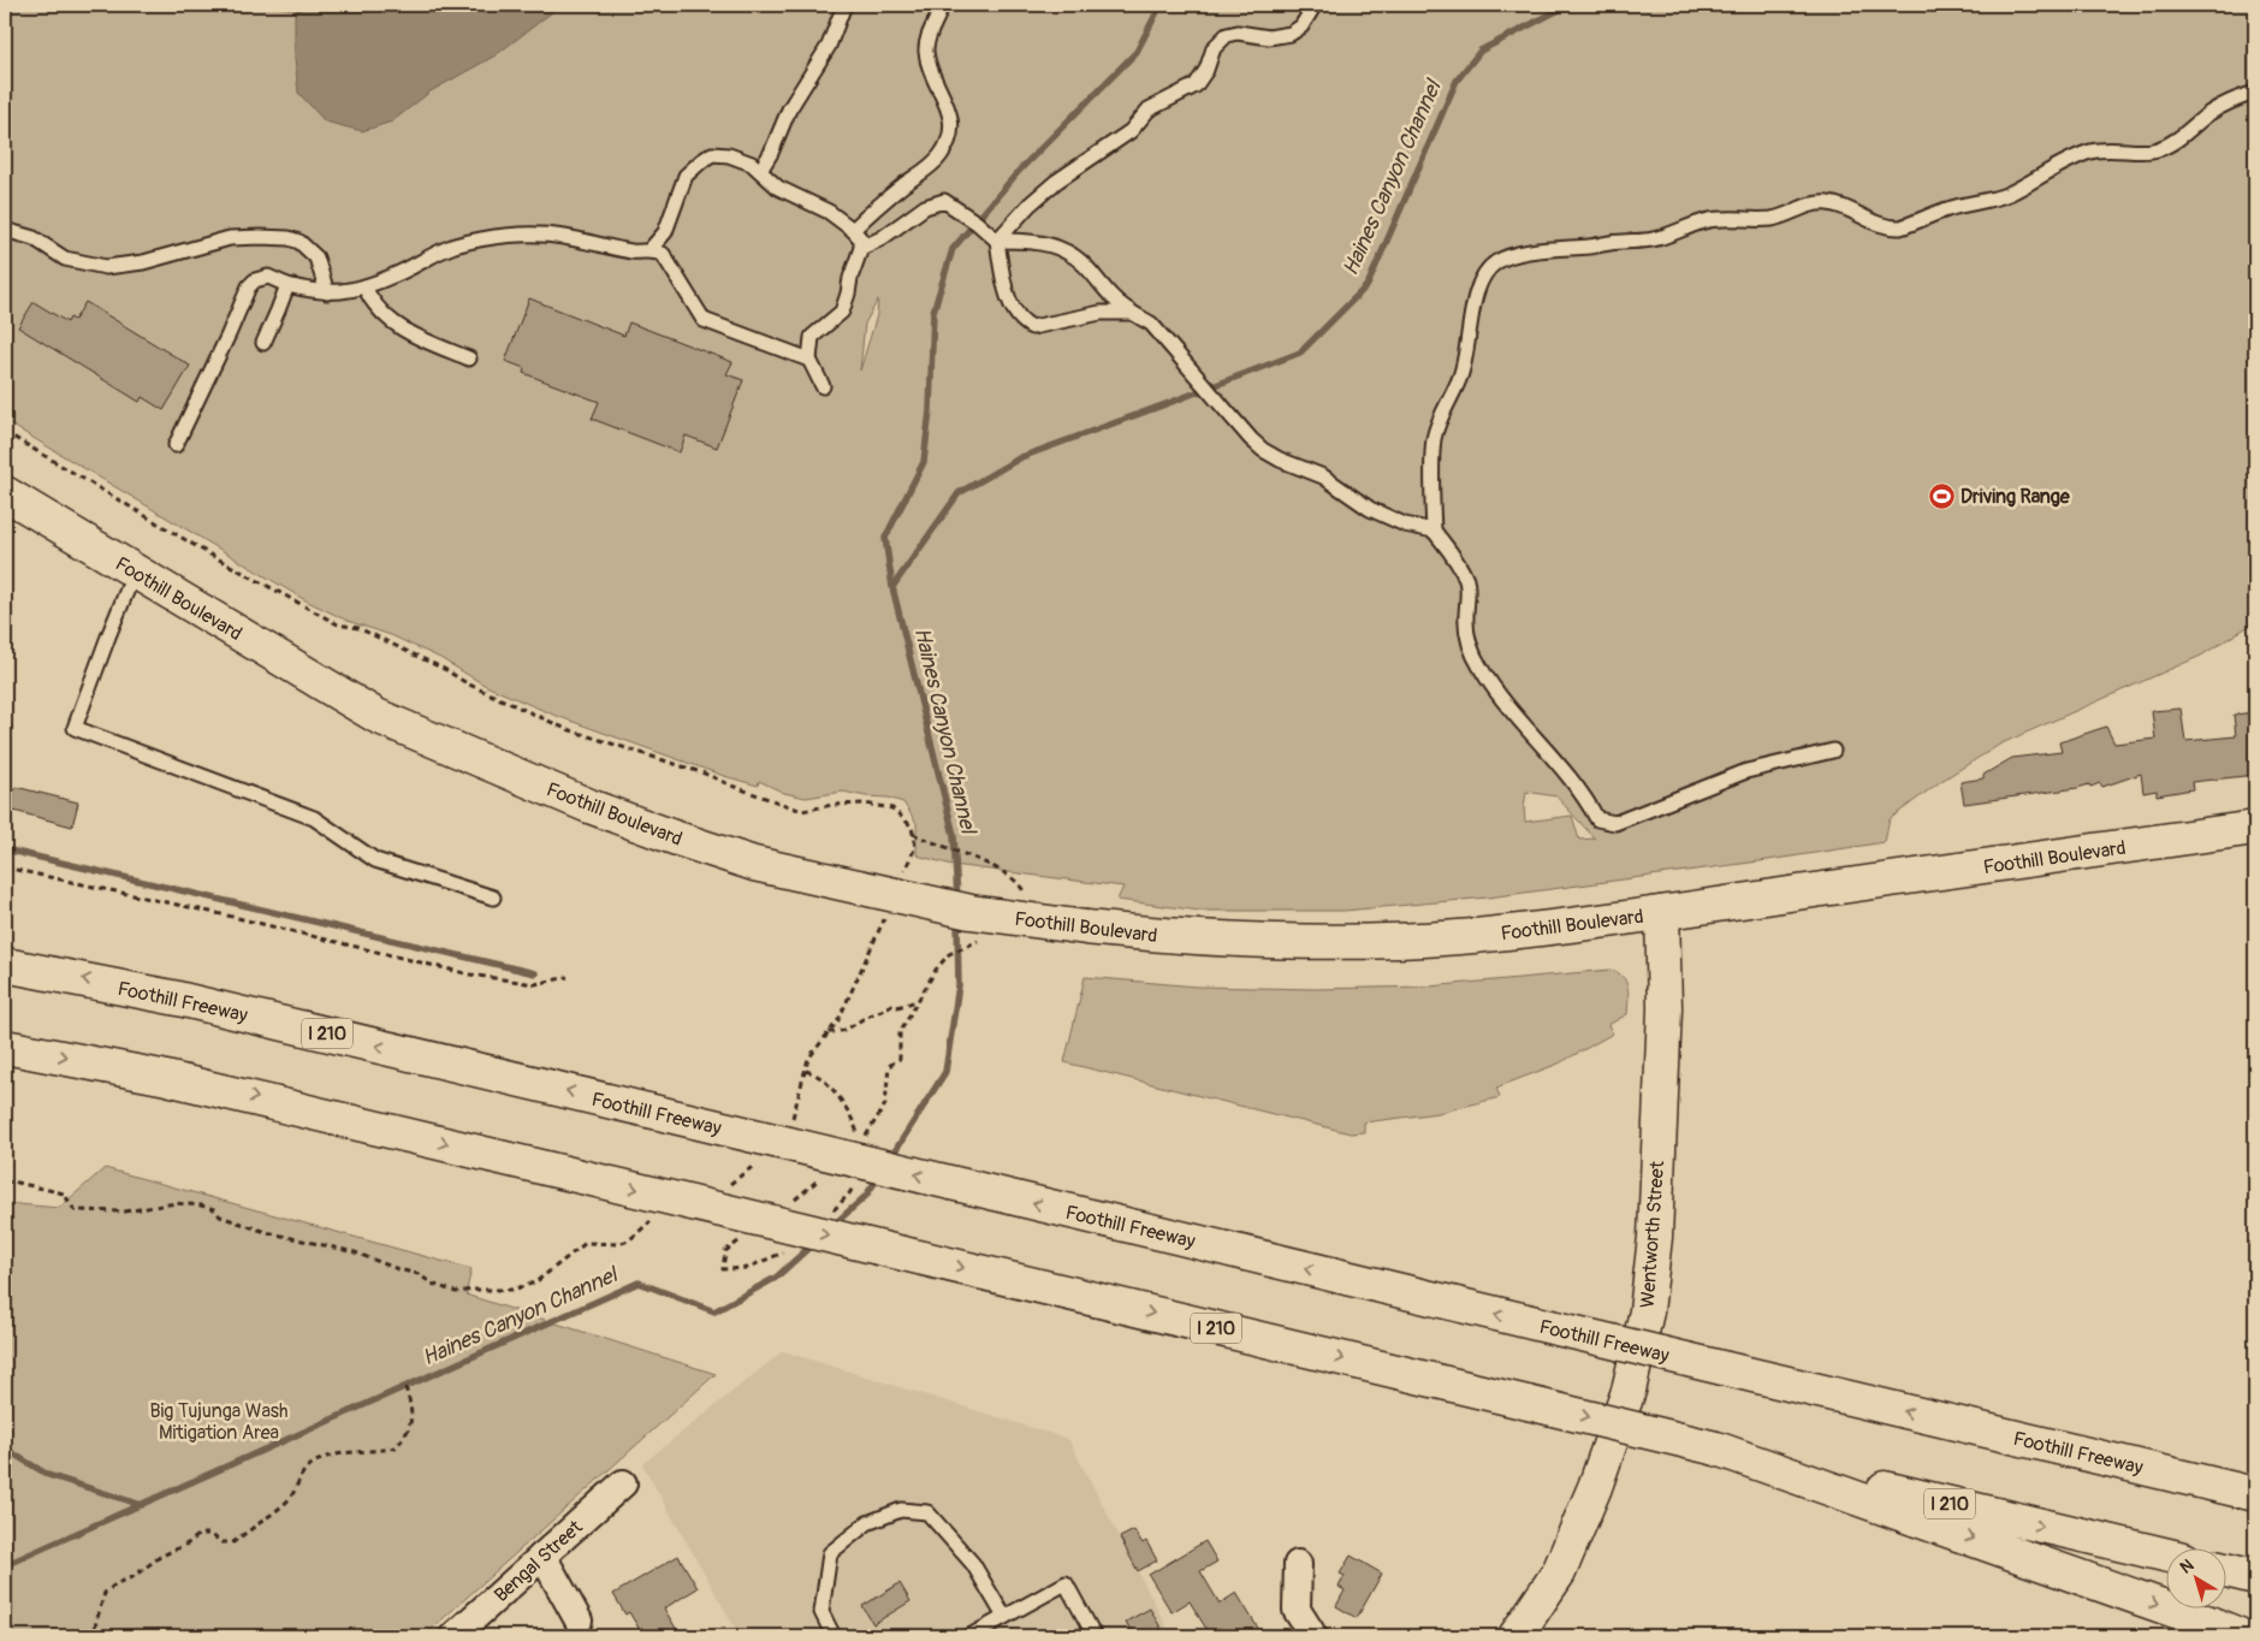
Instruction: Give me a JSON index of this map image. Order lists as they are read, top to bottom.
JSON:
{
  "streets": {
    "main road": [
      "Foothill Boulevard",
      "Foothill Freeway",
      "I 210",
      "Wentworth Street"
    ],
    "street": ["Bengal Street"]
  },
  "crossings": [
    ["Foothill Boulevard", "Wentworth Street"]
  ],
  "water": ["Haines Canyon Channel"],
  "parks": ["Big Tujunga Wash Mitigation Area"],
  "places": {
    "sports": ["Driving Range"]
  },
  "north": "top left"
}
